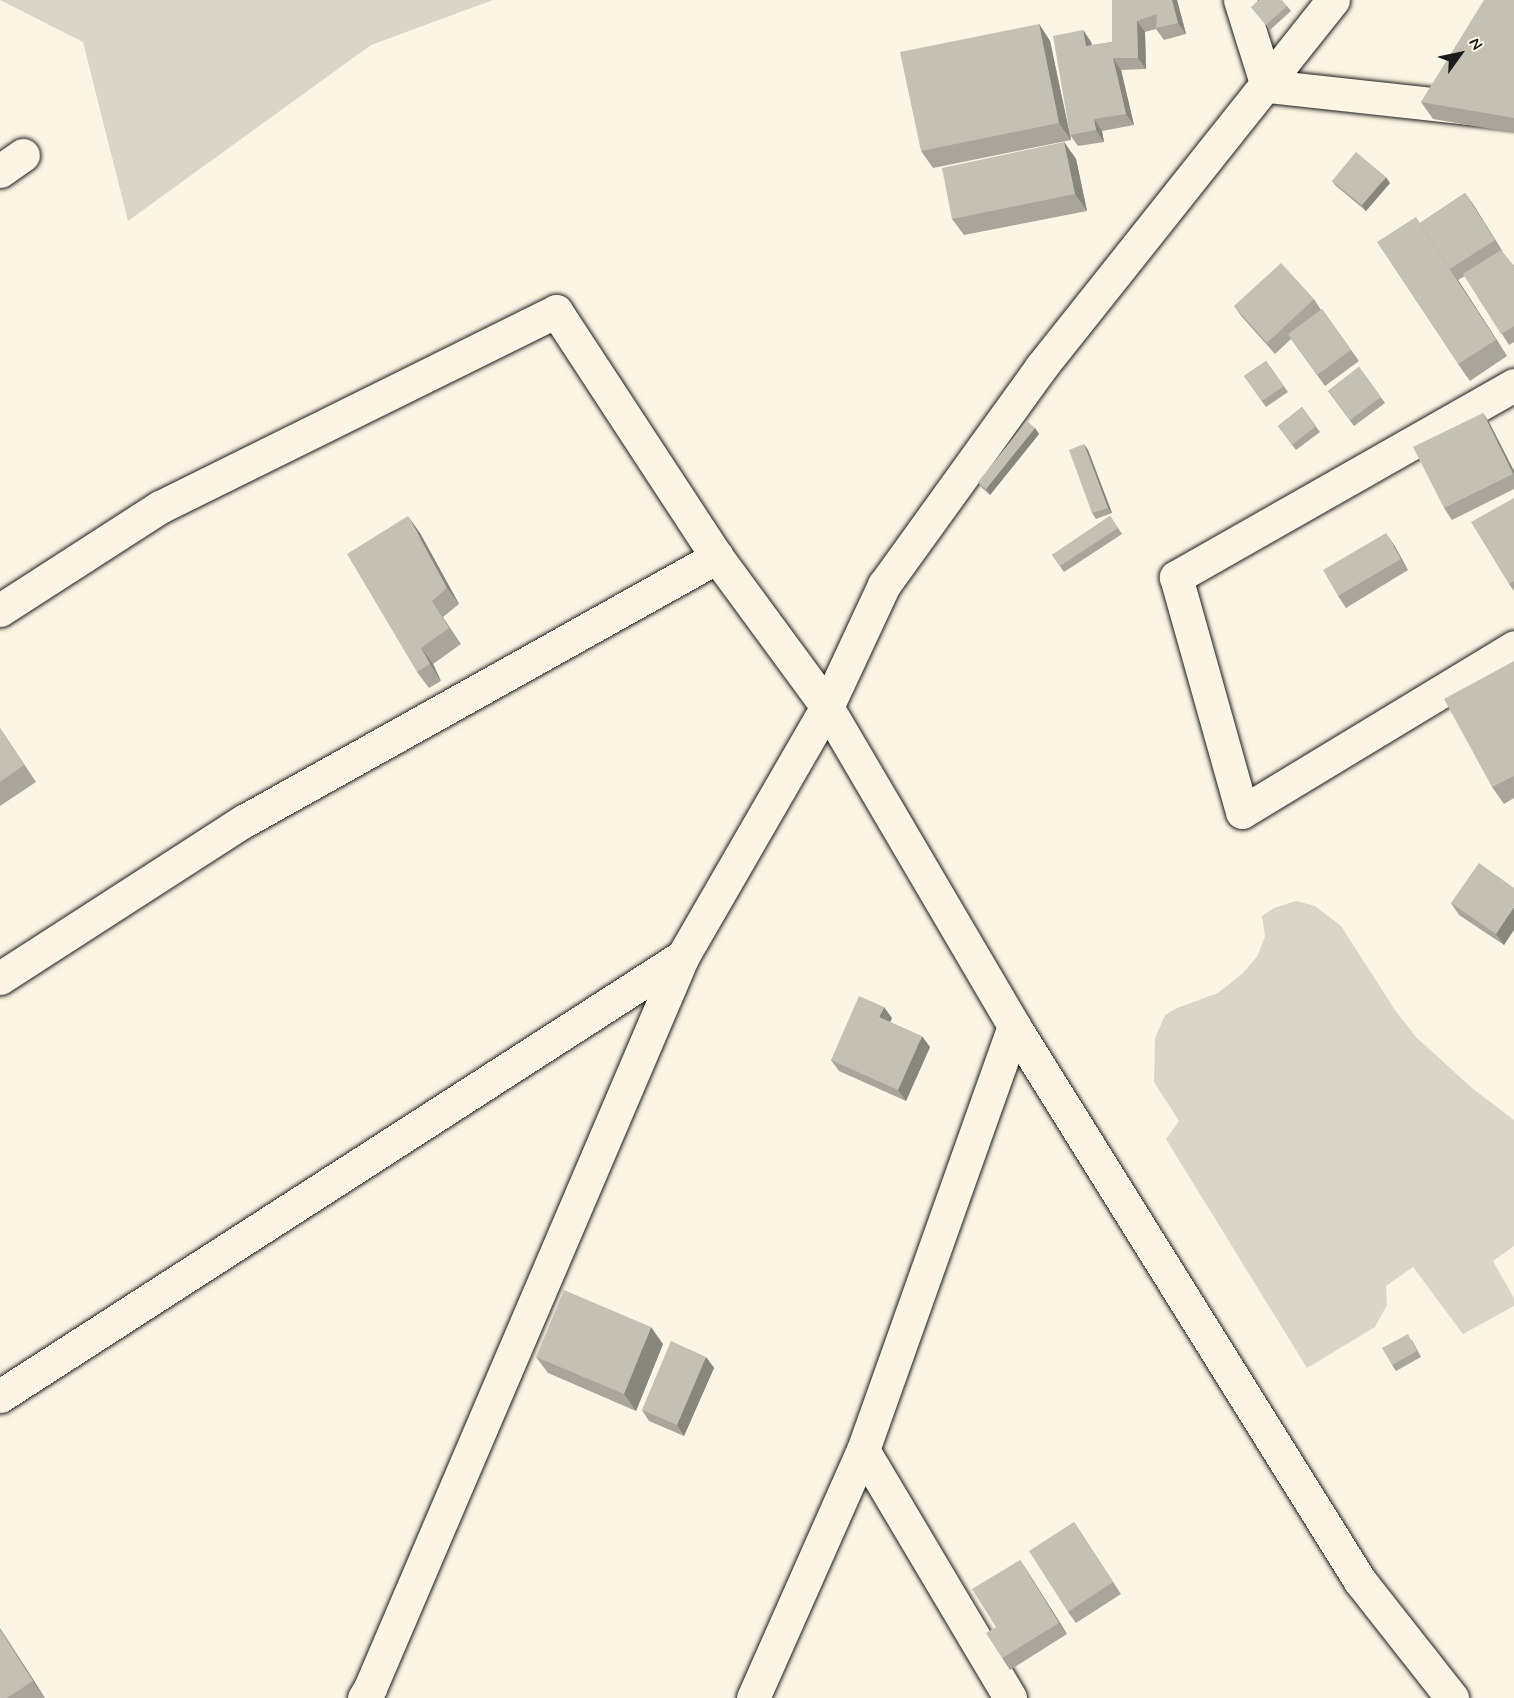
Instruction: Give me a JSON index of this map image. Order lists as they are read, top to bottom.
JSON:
{
  "north": "top right"
}
